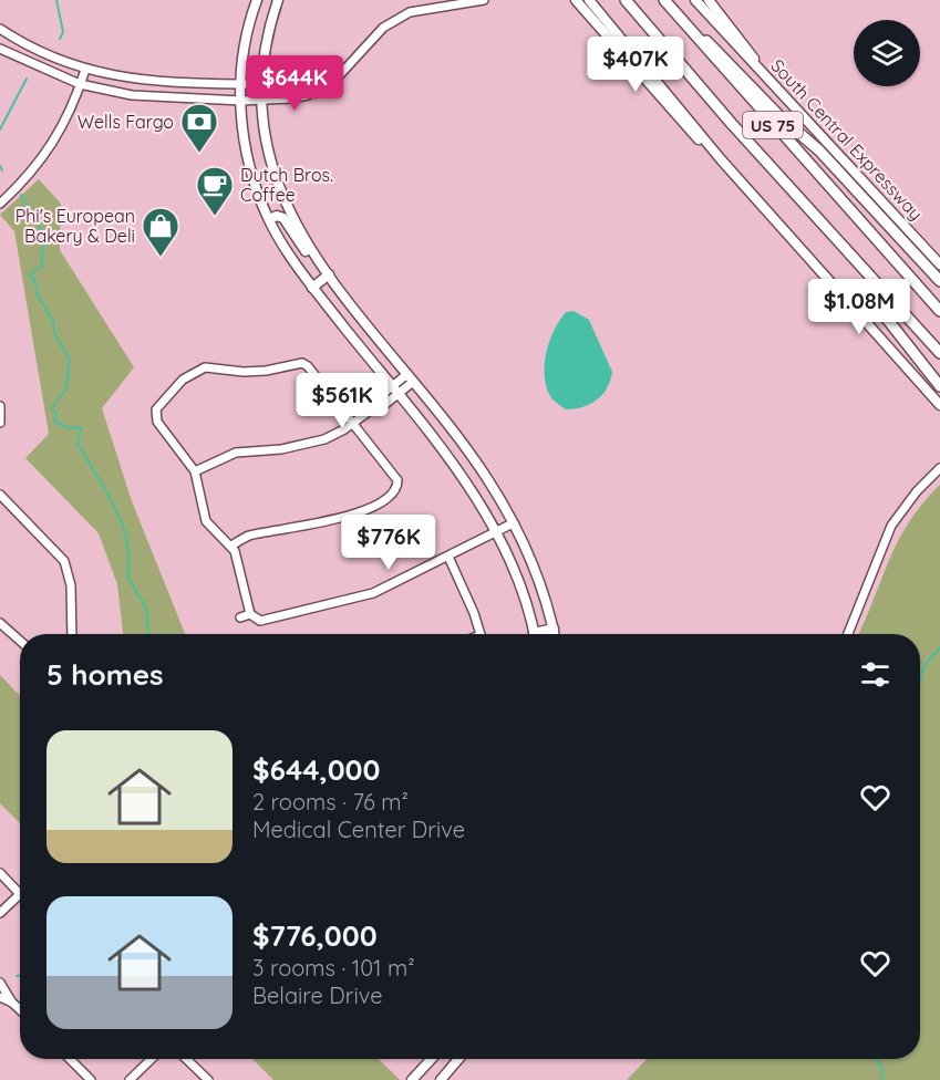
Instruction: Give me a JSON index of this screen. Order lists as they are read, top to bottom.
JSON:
{
  "streets": {
    "highway": ["US 75"],
    "main road": ["South Central Expressway"]
  },
  "places": {
    "bank": ["Wells Fargo"],
    "cafe": ["Dutch Bros. Coffee"],
    "shop": ["Phi's European Bakery & Deli"]
  },
  "page": {
    "price": [
      "$407K",
      "$644K",
      "$1.08M",
      "$561K",
      "$776K"
    ],
    "heading": "5 homes",
    "list": [
      {
        "name": "$644,000",
        "note": "2 rooms · 76 m² · Medical Center Drive"
      },
      {
        "name": "$776,000",
        "note": "3 rooms · 101 m² · Belaire Drive"
      }
    ]
  }
}
